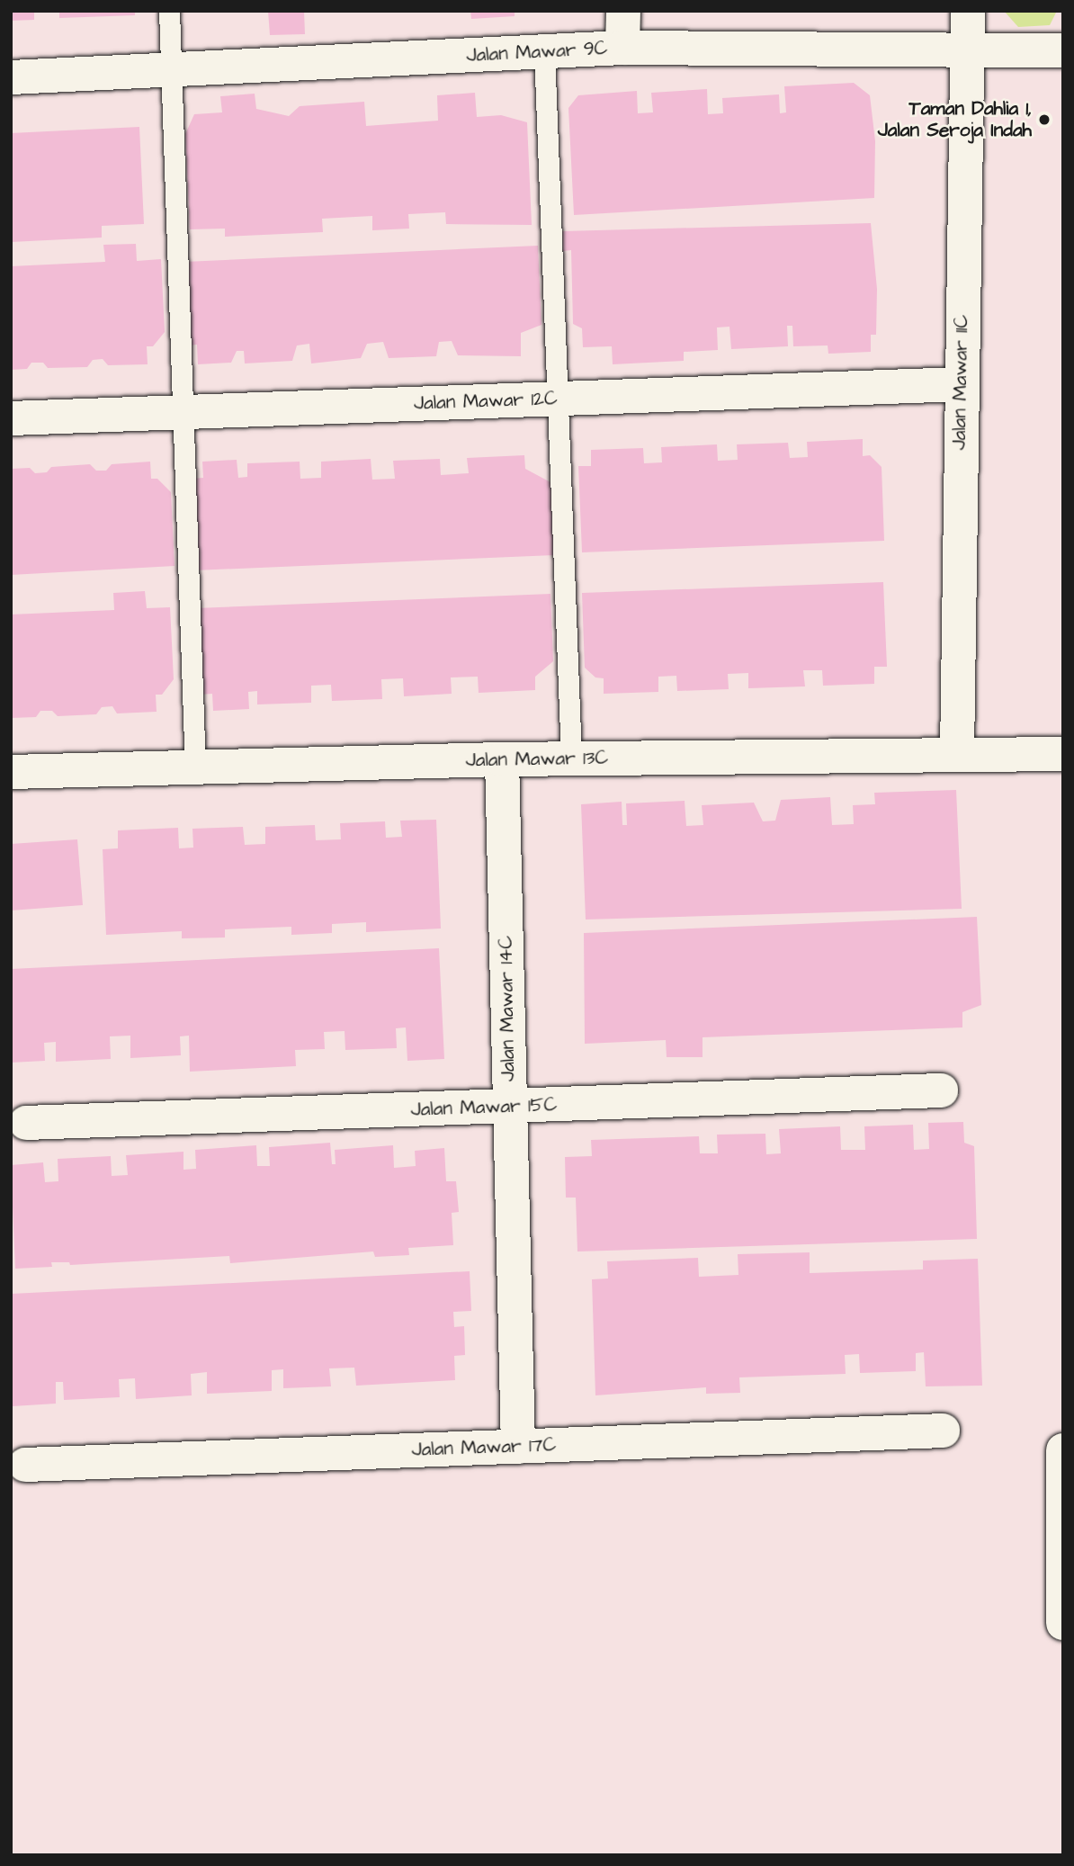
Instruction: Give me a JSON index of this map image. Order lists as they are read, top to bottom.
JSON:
{
  "streets": {
    "street": [
      "Jalan Mawar 9C",
      "Jalan Mawar 11C",
      "Jalan Mawar 12C",
      "Jalan Mawar 13C",
      "Jalan Mawar 14C",
      "Jalan Mawar 15C",
      "Jalan Mawar 17C"
    ]
  },
  "crossings": [
    ["Jalan Mawar 9C", "Jalan Mawar 11C"],
    ["Jalan Mawar 11C", "Jalan Mawar 12C"],
    ["Jalan Mawar 11C", "Jalan Mawar 13C"],
    ["Jalan Mawar 13C", "Jalan Mawar 14C"],
    ["Jalan Mawar 14C", "Jalan Mawar 15C"],
    ["Jalan Mawar 14C", "Jalan Mawar 17C"]
  ],
  "places": ["Taman Dahlia 1, Jalan Seroja Indah"]
}
